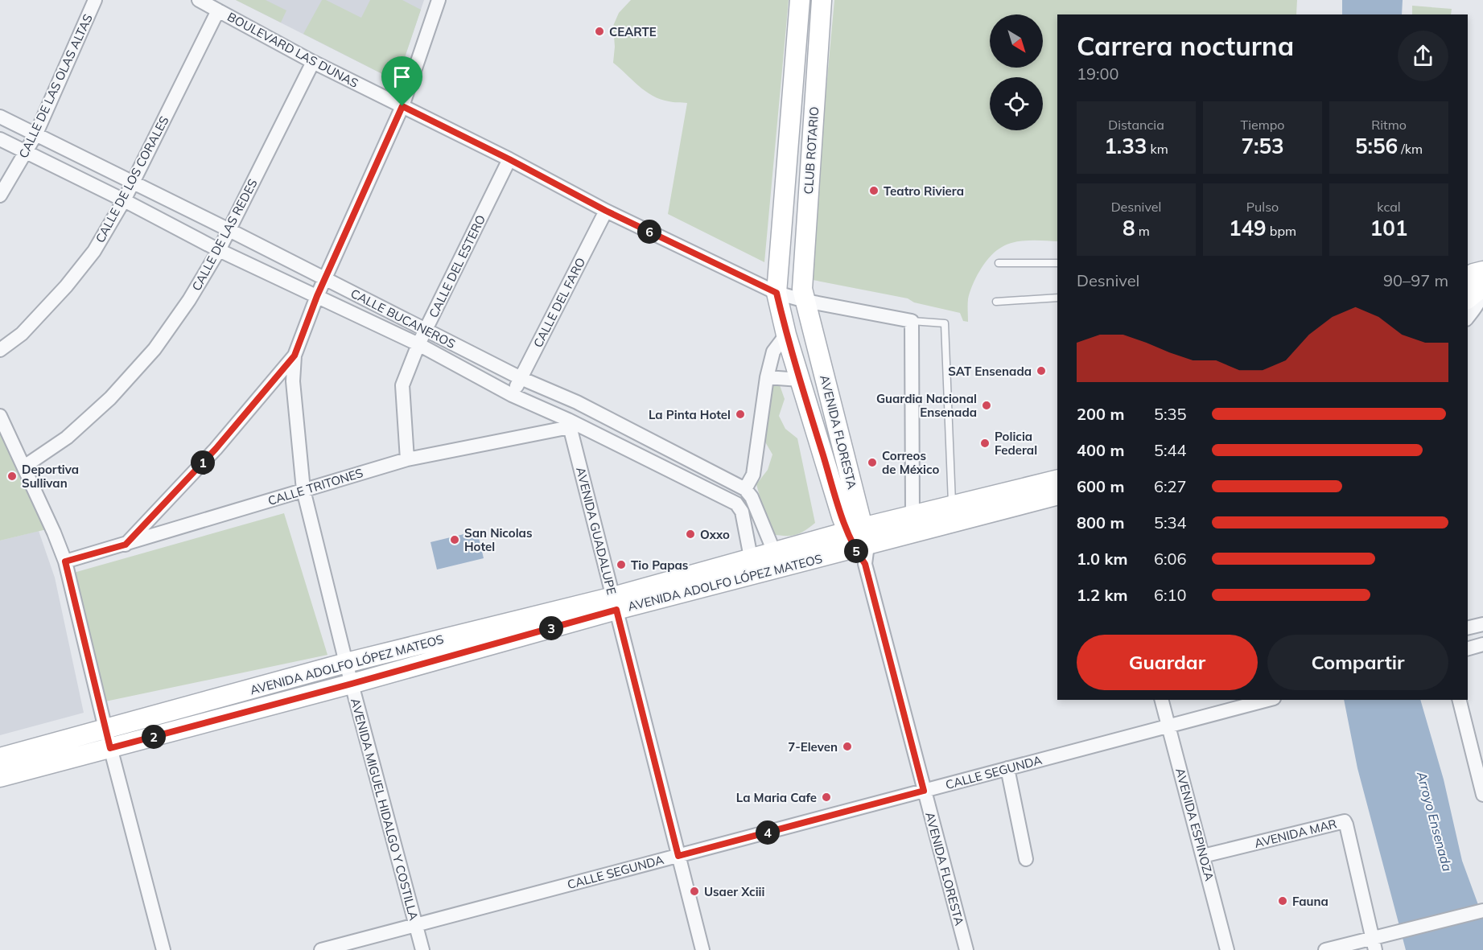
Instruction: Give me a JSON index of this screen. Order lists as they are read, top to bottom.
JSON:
{
  "streets": {
    "main road": ["CLUB ROTARIO", "AVENIDA FLORESTA", "AVENIDA ADOLFO LÓPEZ MATEOS"],
    "street": [
      "BOULEVARD LAS DUNAS",
      "CALLE DE LAS OLAS ALTAS",
      "CALLE DE LOS CORALES",
      "CALLE DE LAS REDES",
      "CALLE DEL ESTERO",
      "CALLE DEL FARO",
      "CALLE BUCANEROS",
      "CALLE TRITONES",
      "AVENIDA GUADALUPE",
      "CALLE SEGUNDA",
      "AVENIDA MIGUEL HIDALGO Y COSTILLA",
      "AVENIDA ESPINOZA",
      "AVENIDA MAR"
    ]
  },
  "crossings": [
    ["BOULEVARD LAS DUNAS", "CLUB ROTARIO"],
    ["BOULEVARD LAS DUNAS", "CALLE DE LOS CORALES"],
    ["BOULEVARD LAS DUNAS", "CALLE DE LAS REDES"],
    ["BOULEVARD LAS DUNAS", "CALLE DEL ESTERO"],
    ["BOULEVARD LAS DUNAS", "CALLE DEL FARO"],
    ["BOULEVARD LAS DUNAS", "AVENIDA FLORESTA"],
    ["CALLE DE LAS OLAS ALTAS", "CALLE BUCANEROS"],
    ["CLUB ROTARIO", "AVENIDA FLORESTA"],
    ["CALLE DE LOS CORALES", "CALLE BUCANEROS"],
    ["CALLE DE LAS REDES", "CALLE BUCANEROS"],
    ["CALLE DEL ESTERO", "CALLE BUCANEROS"],
    ["CALLE DEL ESTERO", "CALLE TRITONES"],
    ["CALLE DEL FARO", "CALLE BUCANEROS"],
    ["CALLE BUCANEROS", "CALLE TRITONES"],
    ["CALLE BUCANEROS", "AVENIDA GUADALUPE"],
    ["CALLE BUCANEROS", "AVENIDA ADOLFO LÓPEZ MATEOS"],
    ["AVENIDA FLORESTA", "AVENIDA ADOLFO LÓPEZ MATEOS"],
    ["AVENIDA FLORESTA", "CALLE SEGUNDA"],
    ["CALLE TRITONES", "AVENIDA GUADALUPE"],
    ["CALLE TRITONES", "AVENIDA MIGUEL HIDALGO Y COSTILLA"],
    ["AVENIDA GUADALUPE", "AVENIDA ADOLFO LÓPEZ MATEOS"],
    ["AVENIDA GUADALUPE", "CALLE SEGUNDA"],
    ["AVENIDA ADOLFO LÓPEZ MATEOS", "AVENIDA MIGUEL HIDALGO Y COSTILLA"],
    ["CALLE SEGUNDA", "AVENIDA MIGUEL HIDALGO Y COSTILLA"],
    ["CALLE SEGUNDA", "AVENIDA ESPINOZA"],
    ["AVENIDA ESPINOZA", "AVENIDA MAR"]
  ],
  "water": ["Arroyo Ensenada"],
  "places": [
    "CEARTE",
    "Teatro Riviera",
    "SAT Ensenada",
    "Guardia Nacional Ensenada",
    "La Pinta Hotel",
    "Policia Federal",
    "Correos de México",
    "Deportiva Sullivan",
    "Oxxo",
    "San Nicolas Hotel",
    "Tio Papas",
    "7-Eleven",
    "La Maria Cafe",
    "Usaer Xciii",
    "Fauna"
  ],
  "north": "bottom right",
  "page": {
    "heading": ["Carrera nocturna", "19:00"],
    "stats": [
      ["Distancia", "1.33 km"],
      ["Tiempo", "7:53"],
      ["Ritmo", "5:56 /km"],
      ["Desnivel", "8 m"],
      ["Pulso", "149 bpm"],
      ["kcal", "101"]
    ],
    "pins": [
      "6",
      "1",
      "5",
      "3",
      "2",
      "4"
    ],
    "chart": ["Desnivel", "90–97 m"],
    "list": [
      {
        "name": "200 m",
        "note": "5:35"
      },
      {
        "name": "400 m",
        "note": "5:44"
      },
      {
        "name": "600 m",
        "note": "6:27"
      },
      {
        "name": "800 m",
        "note": "5:34"
      },
      {
        "name": "1.0 km",
        "note": "6:06"
      },
      {
        "name": "1.2 km",
        "note": "6:10"
      }
    ],
    "buttons": ["Guardar", "Compartir"]
  }
}
